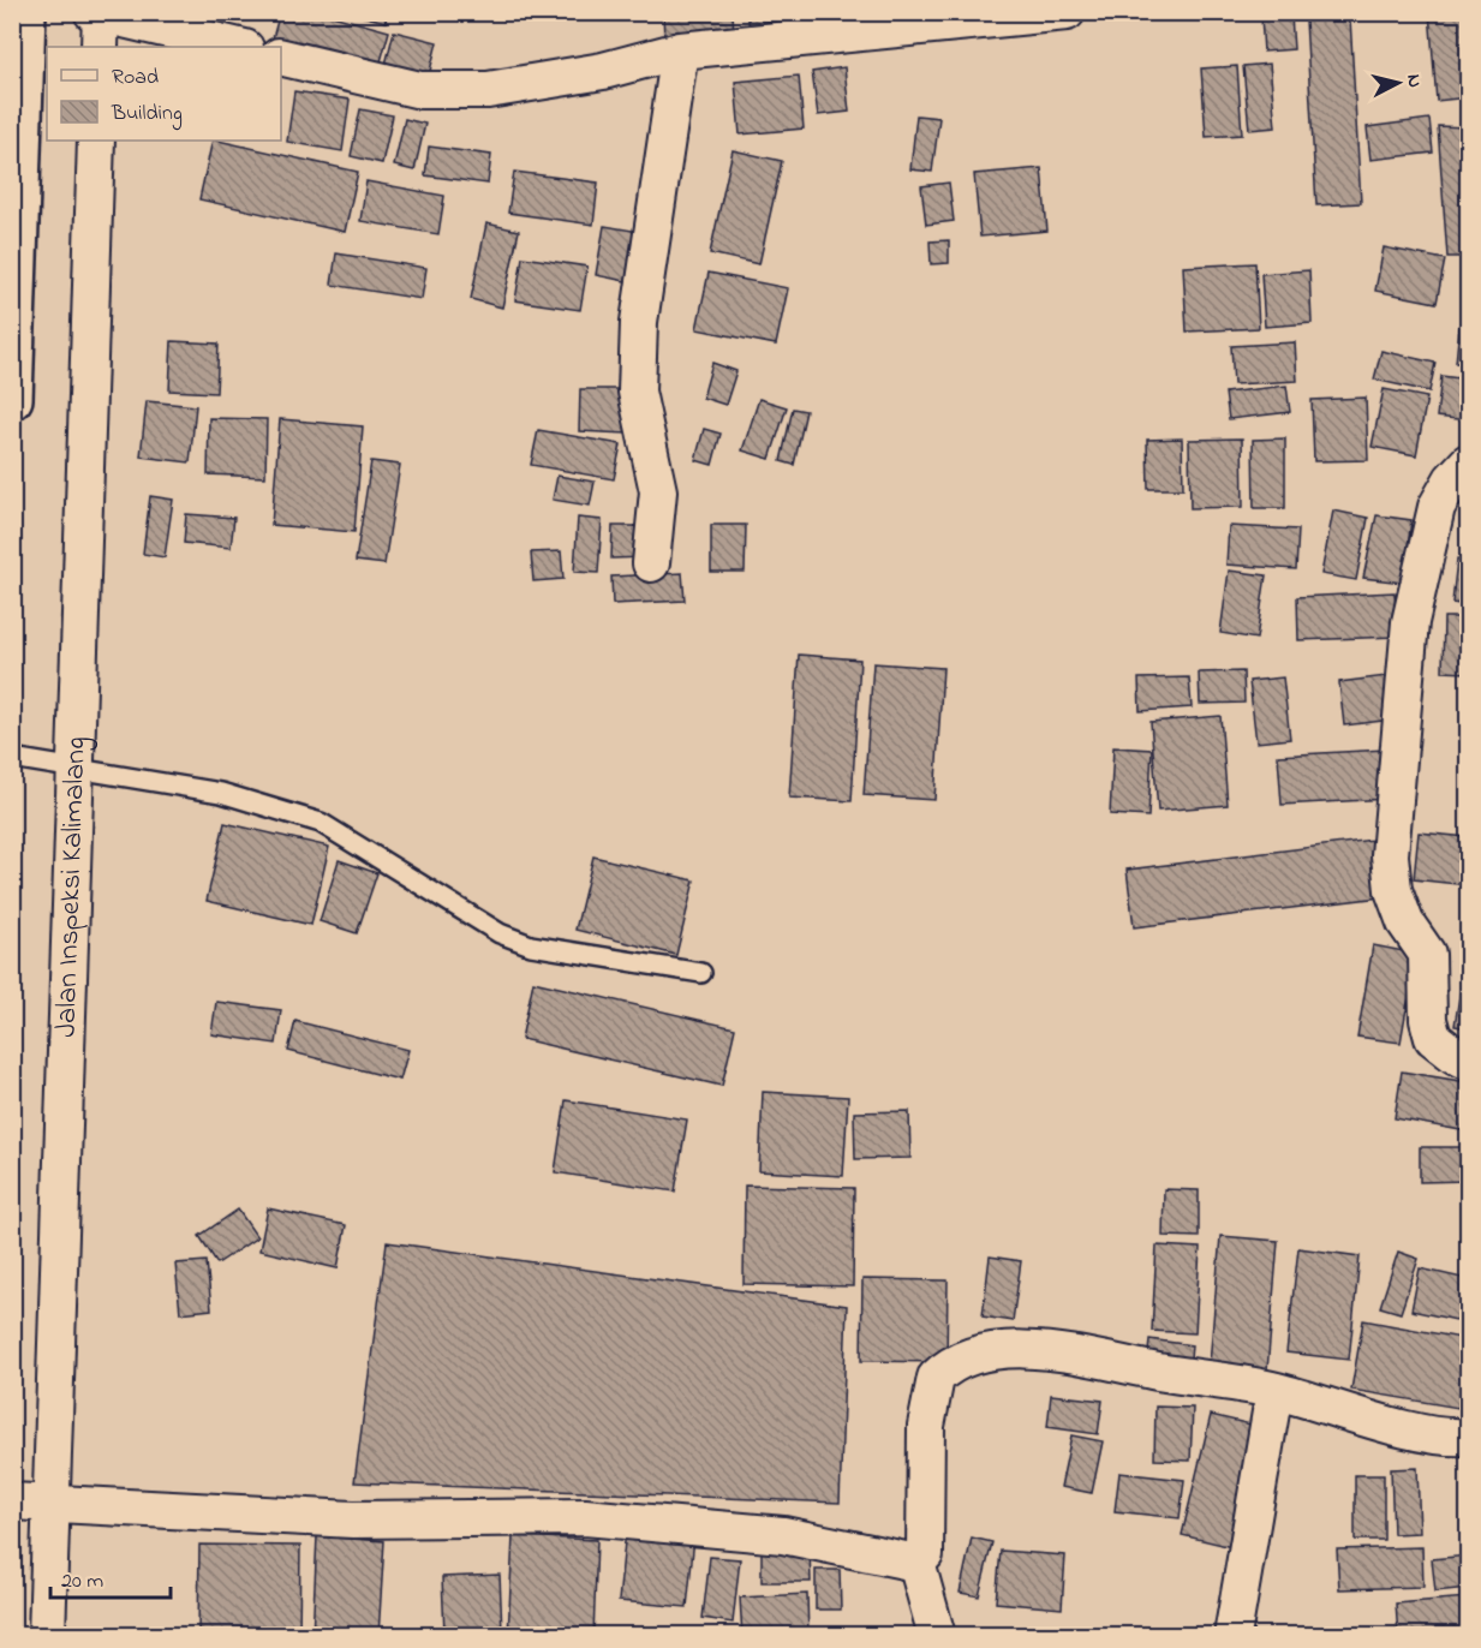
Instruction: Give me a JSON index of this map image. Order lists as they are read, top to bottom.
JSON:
{
  "streets": {
    "street": ["Jalan Inspeksi Kalimalang"]
  },
  "legend": ["Road", "Building"],
  "scale_bar": "20 m",
  "north": "right"
}
